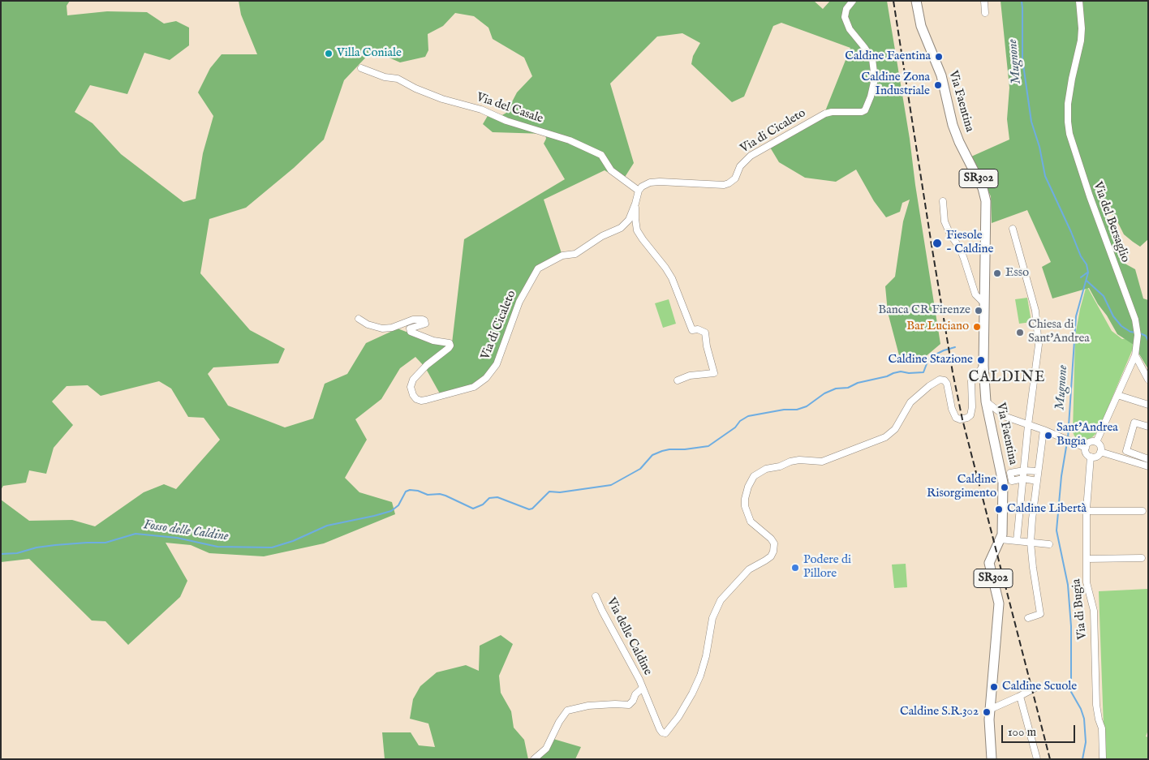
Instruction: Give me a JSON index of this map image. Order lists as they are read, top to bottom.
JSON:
{
  "streets": {
    "main road": ["Via Faentina", "SR302"],
    "street": [
      "Via del Casale",
      "Via di Cicaleto",
      "Via del Bersaglio",
      "Via di Bugia",
      "Via delle Caldine"
    ]
  },
  "crossings": [
    ["Via Faentina", "Via delle Caldine"],
    ["Via del Casale", "Via di Cicaleto"],
    ["Via del Bersaglio", "Via di Bugia"]
  ],
  "districts": ["CALDINE"],
  "water": ["Mugnone", "Fosso delle Caldine"],
  "places": [
    "Villa Coniale",
    "Caldine Faentina",
    "Caldine Zona Industriale",
    "Fiesole - Caldine",
    "Esso",
    "Banca CR Firenze",
    "Bar Luciano",
    "Chiesa di Sant'Andrea",
    "Caldine Stazione",
    "Sant'Andrea Bugia",
    "Caldine Risorgimento",
    "Caldine Libertà",
    "Podere di Pillore",
    "Caldine Scuole",
    "Caldine S.R.302"
  ],
  "scale_bar": "100 m"
}
